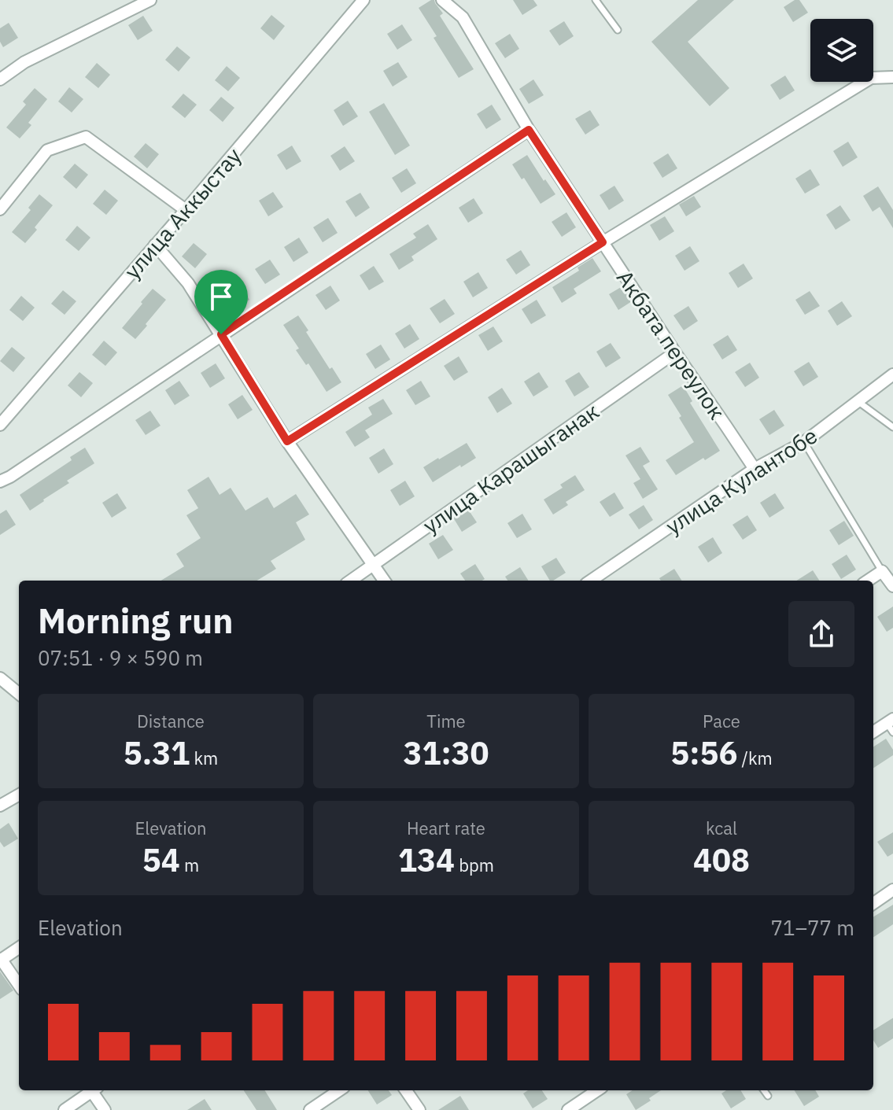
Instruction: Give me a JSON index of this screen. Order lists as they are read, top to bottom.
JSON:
{
  "streets": {
    "street": [
      "улица Аккыстау",
      "Акбата переулок",
      "улица Карашыганак",
      "улица Кулантобе"
    ]
  },
  "crossings": [
    ["Акбата переулок", "улица Карашыганак"],
    ["Акбата переулок", "улица Кулантобе"]
  ],
  "page": {
    "heading": ["Morning run", "07:51 · 9 × 590 m"],
    "stats": [
      ["Distance", "5.31 km"],
      ["Time", "31:30"],
      ["Pace", "5:56 /km"],
      ["Elevation", "54 m"],
      ["Heart rate", "134 bpm"],
      ["kcal", "408"]
    ],
    "chart": ["Elevation", "71–77 m"]
  }
}
